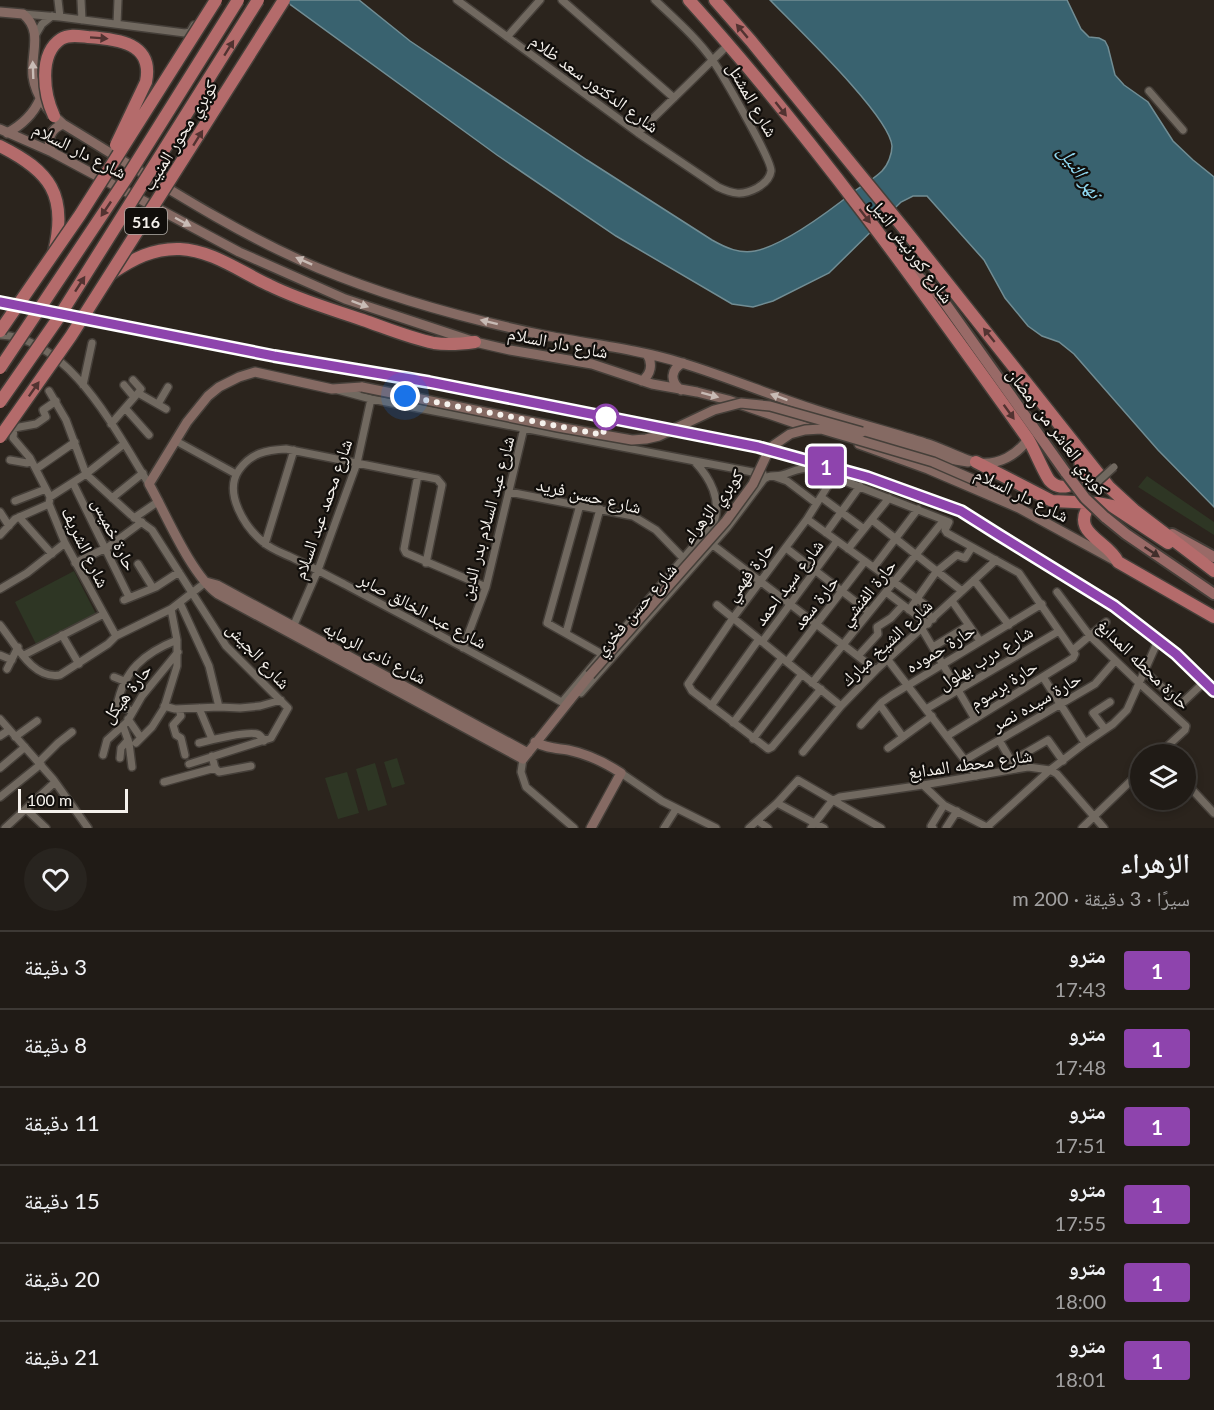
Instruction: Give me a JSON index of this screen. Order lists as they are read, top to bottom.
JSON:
{
  "streets": {
    "highway": ["كوبري محور المنيب", "516", "شارع كورنيش النيل"],
    "main road": [
      "شارع دار السلام",
      "كوبري العاشر من رمضان",
      "كوبري الزهراء",
      "شارع نادى الرمايه"
    ],
    "street": [
      "شارع الدكتور سعد ظلام",
      "شارع المشتل",
      "شارع حسن فريد",
      "شارع محمد عبد السلام",
      "شارع عبد السلام بدر الدين",
      "حارة خميس",
      "شارع الشريف",
      "حارة فهمي",
      "شارع سيد احمد",
      "حارة الفنشي",
      "حارة سعد",
      "شارع حسن فخري",
      "شارع عبد الخالق صابر",
      "شارع الشيخ مبارك",
      "حارة حموده",
      "شارع الجيش",
      "شارع درب بهلول",
      "حارة محطه المدابغ",
      "حارة برسوم",
      "حارة هيكل",
      "حارة سيده نصر",
      "شارع محطه المدابغ"
    ]
  },
  "crossings": [
    ["شارع الدكتور سعد ظلام", "شارع المشتل"],
    ["شارع دار السلام", "شارع كورنيش النيل"],
    ["شارع دار السلام", "كوبري الزهراء"],
    ["شارع كورنيش النيل", "كوبري العاشر من رمضان"],
    ["شارع حسن فريد", "شارع عبد السلام بدر الدين"],
    ["شارع حسن فريد", "شارع حسن فخري"],
    ["كوبري الزهراء", "شارع حسن فخري"],
    ["كوبري الزهراء", "شارع عبد الخالق صابر"],
    ["كوبري الزهراء", "شارع نادى الرمايه"],
    ["شارع محمد عبد السلام", "شارع عبد الخالق صابر"],
    ["شارع محمد عبد السلام", "شارع نادى الرمايه"],
    ["شارع عبد السلام بدر الدين", "شارع عبد الخالق صابر"],
    ["حارة فهمي", "شارع سيد احمد"],
    ["شارع حسن فخري", "شارع عبد الخالق صابر"],
    ["حارة محطه المدابغ", "حارة برسوم"],
    ["حارة محطه المدابغ", "حارة سيده نصر"],
    ["حارة محطه المدابغ", "شارع محطه المدابغ"]
  ],
  "one_way": ["كوبري العاشر من رمضان"],
  "water": ["نهر النيل"],
  "lines": ["metro line 1"],
  "scale_bar": "100 m",
  "page": {
    "on_map": "1",
    "scale": "100 m",
    "heading": ["الزهراء", "سيرًا · 3 دقيقة · 200 m"],
    "list": [
      {
        "mark": "1",
        "name": "مترو",
        "note": "17:43",
        "value": "3 دقيقة"
      },
      {
        "mark": "1",
        "name": "مترو",
        "note": "17:48",
        "value": "8 دقيقة"
      },
      {
        "mark": "1",
        "name": "مترو",
        "note": "17:51",
        "value": "11 دقيقة"
      },
      {
        "mark": "1",
        "name": "مترو",
        "note": "17:55",
        "value": "15 دقيقة"
      },
      {
        "mark": "1",
        "name": "مترو",
        "note": "18:00",
        "value": "20 دقيقة"
      },
      {
        "mark": "1",
        "name": "مترو",
        "note": "18:01",
        "value": "21 دقيقة"
      }
    ]
  }
}
